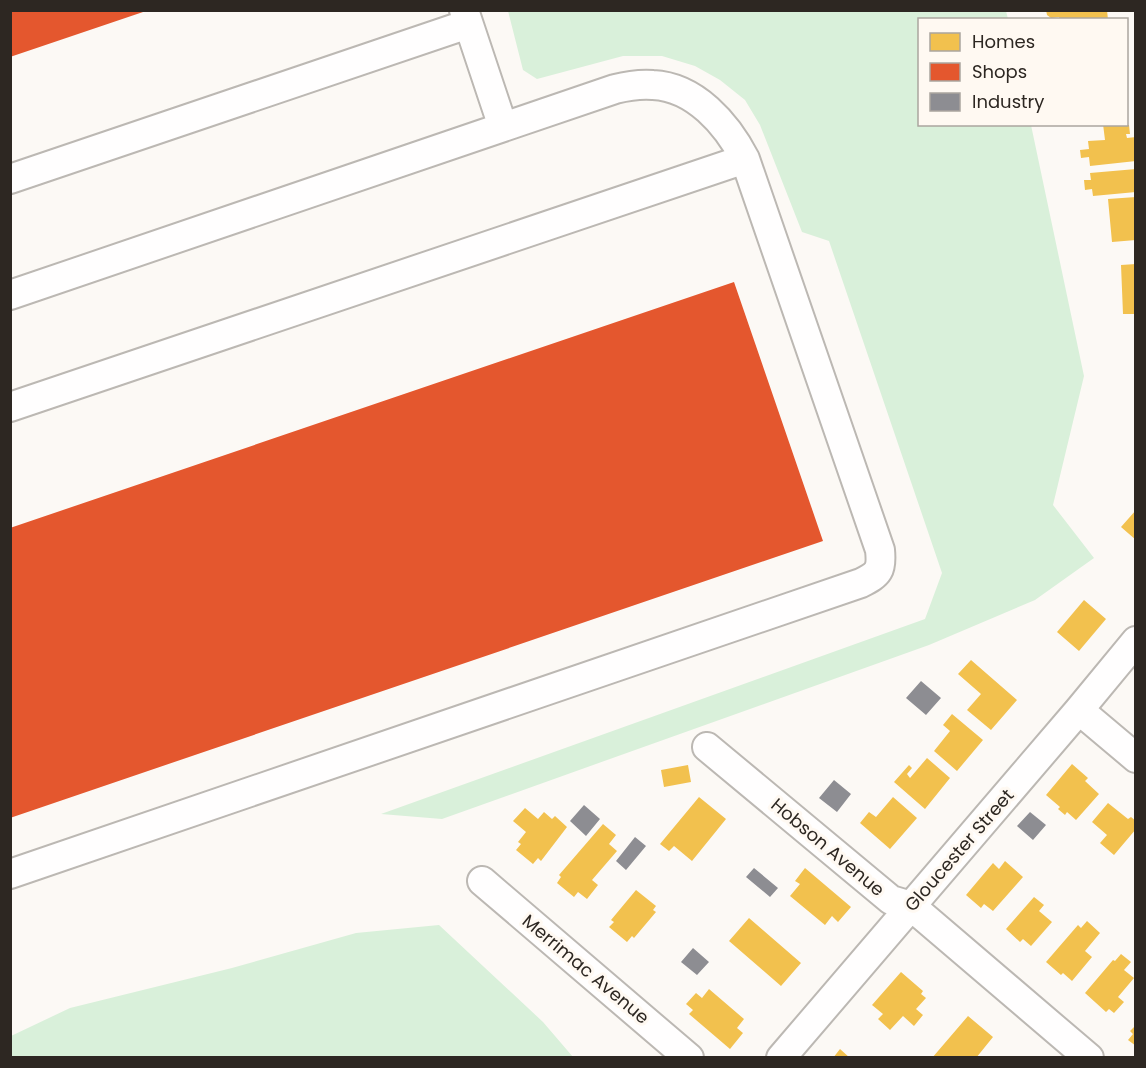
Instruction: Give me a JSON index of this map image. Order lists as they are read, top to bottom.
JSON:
{
  "streets": {
    "street": ["Hobson Avenue", "Gloucester Street", "Merrimac Avenue"]
  },
  "crossings": [
    ["Hobson Avenue", "Gloucester Street"]
  ],
  "legend": ["Homes", "Shops", "Industry"]
}
